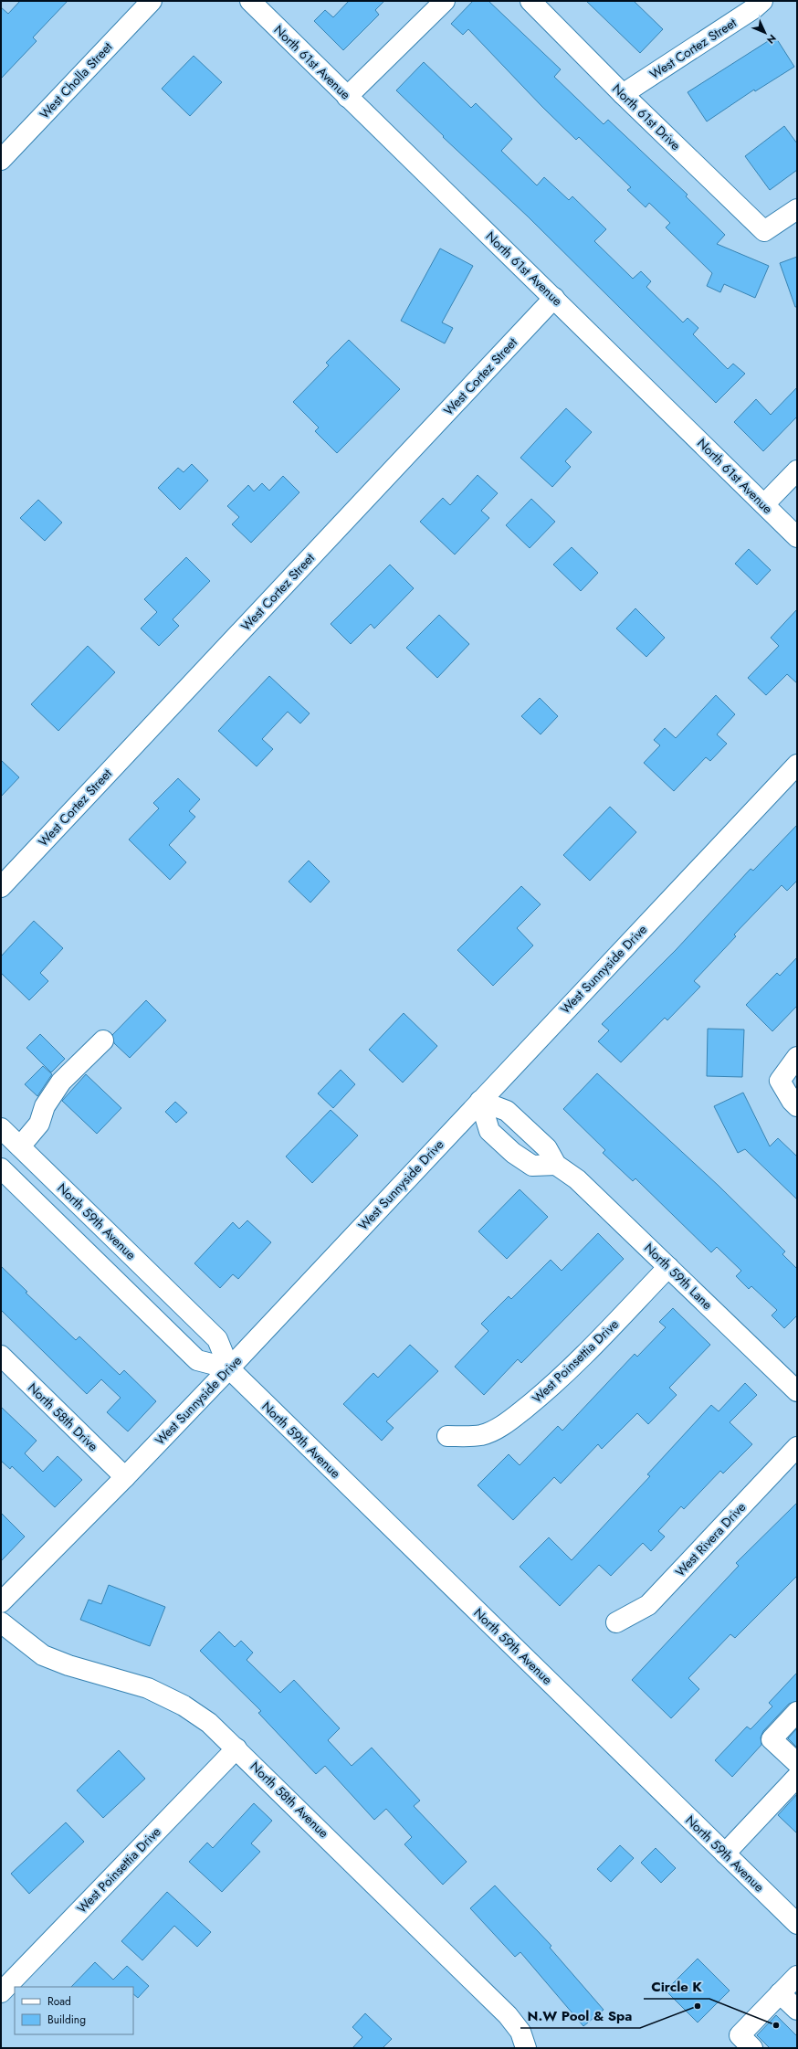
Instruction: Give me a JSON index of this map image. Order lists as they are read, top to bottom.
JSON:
{
  "streets": {
    "street": [
      "West Cortez Street",
      "North 61st Avenue",
      "West Cholla Street",
      "North 61st Drive",
      "West Sunnyside Drive",
      "North 59th Avenue",
      "North 59th Lane",
      "West Poinsettia Drive",
      "North 58th Drive",
      "West Rivera Drive",
      "North 58th Avenue"
    ]
  },
  "crossings": [
    ["West Cortez Street", "North 61st Avenue"],
    ["West Cortez Street", "North 61st Drive"],
    ["West Sunnyside Drive", "North 59th Avenue"],
    ["West Sunnyside Drive", "North 59th Lane"],
    ["West Sunnyside Drive", "North 58th Drive"],
    ["North 59th Lane", "West Poinsettia Drive"],
    ["West Poinsettia Drive", "North 58th Avenue"]
  ],
  "places": ["N.W Pool & Spa", "Circle K"],
  "legend": ["Road", "Building"],
  "north": "bottom right"
}
